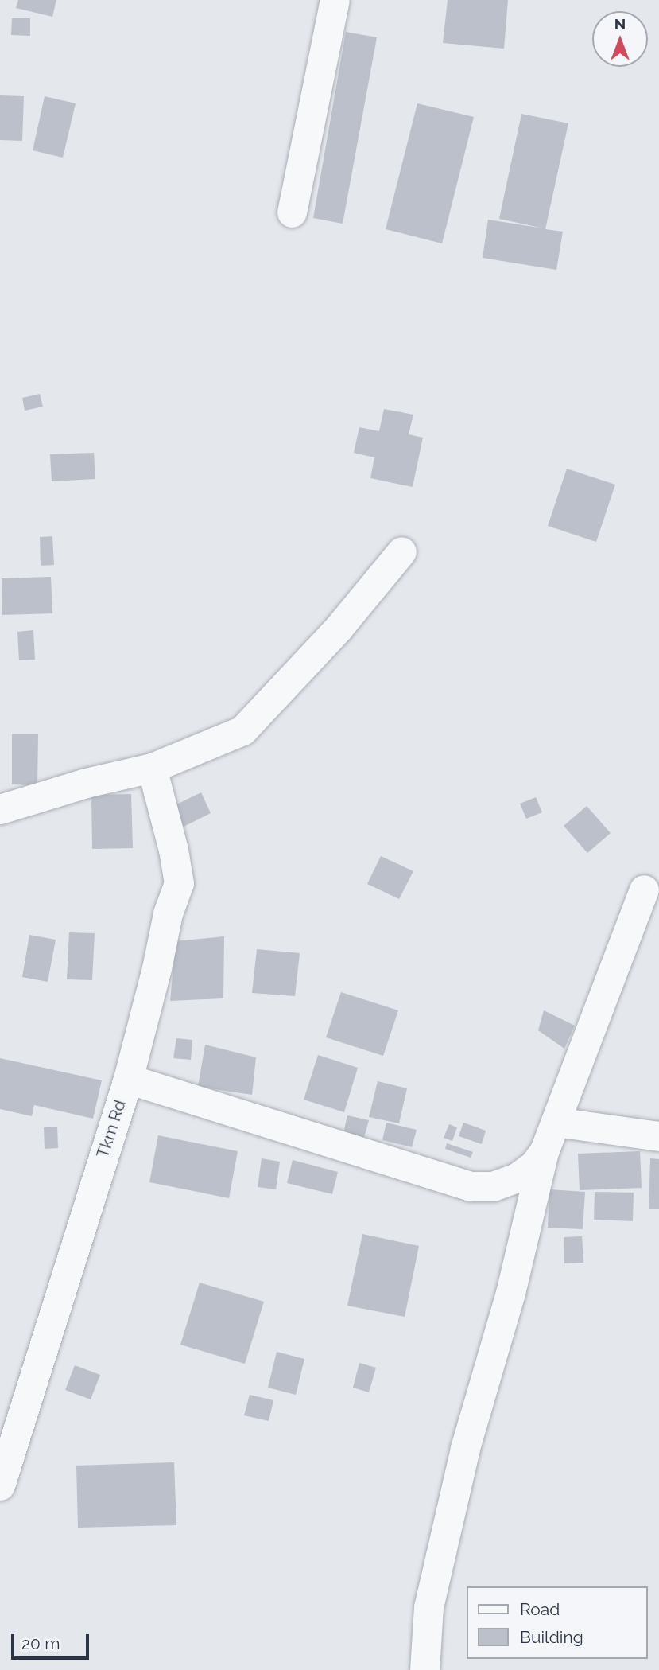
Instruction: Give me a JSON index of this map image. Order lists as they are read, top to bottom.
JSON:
{
  "streets": {
    "street": ["Tkm Rd"]
  },
  "legend": ["Road", "Building"],
  "scale_bar": "20 m",
  "north": "top"
}
